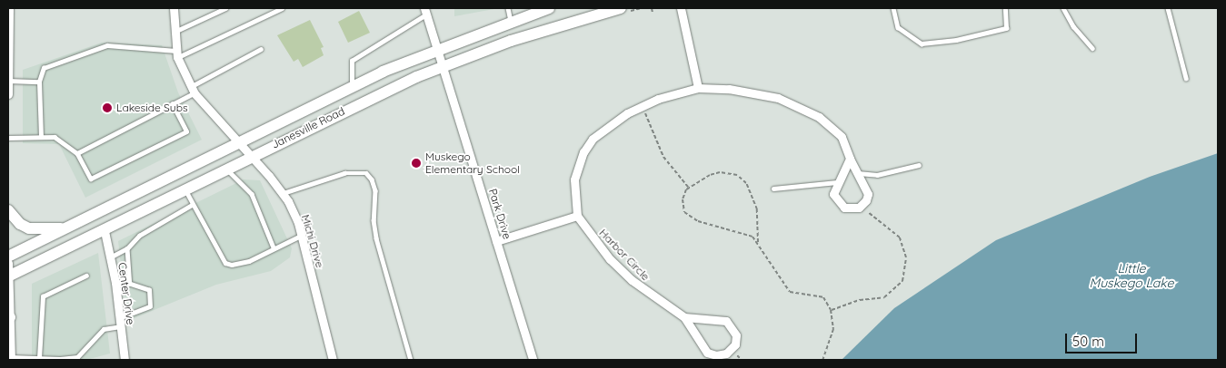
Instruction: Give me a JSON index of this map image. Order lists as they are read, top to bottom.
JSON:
{
  "streets": {
    "main road": ["Janesville Road"],
    "street": [
      "Park Drive",
      "Michi Drive",
      "Harbor Circle",
      "Center Drive"
    ]
  },
  "crossings": [
    ["Janesville Road", "Park Drive"],
    ["Janesville Road", "Michi Drive"],
    ["Janesville Road", "Center Drive"]
  ],
  "water": ["Little Muskego Lake"],
  "places": ["Lakeside Subs", "Muskego Elementary School"],
  "scale_bar": "50 m"
}
